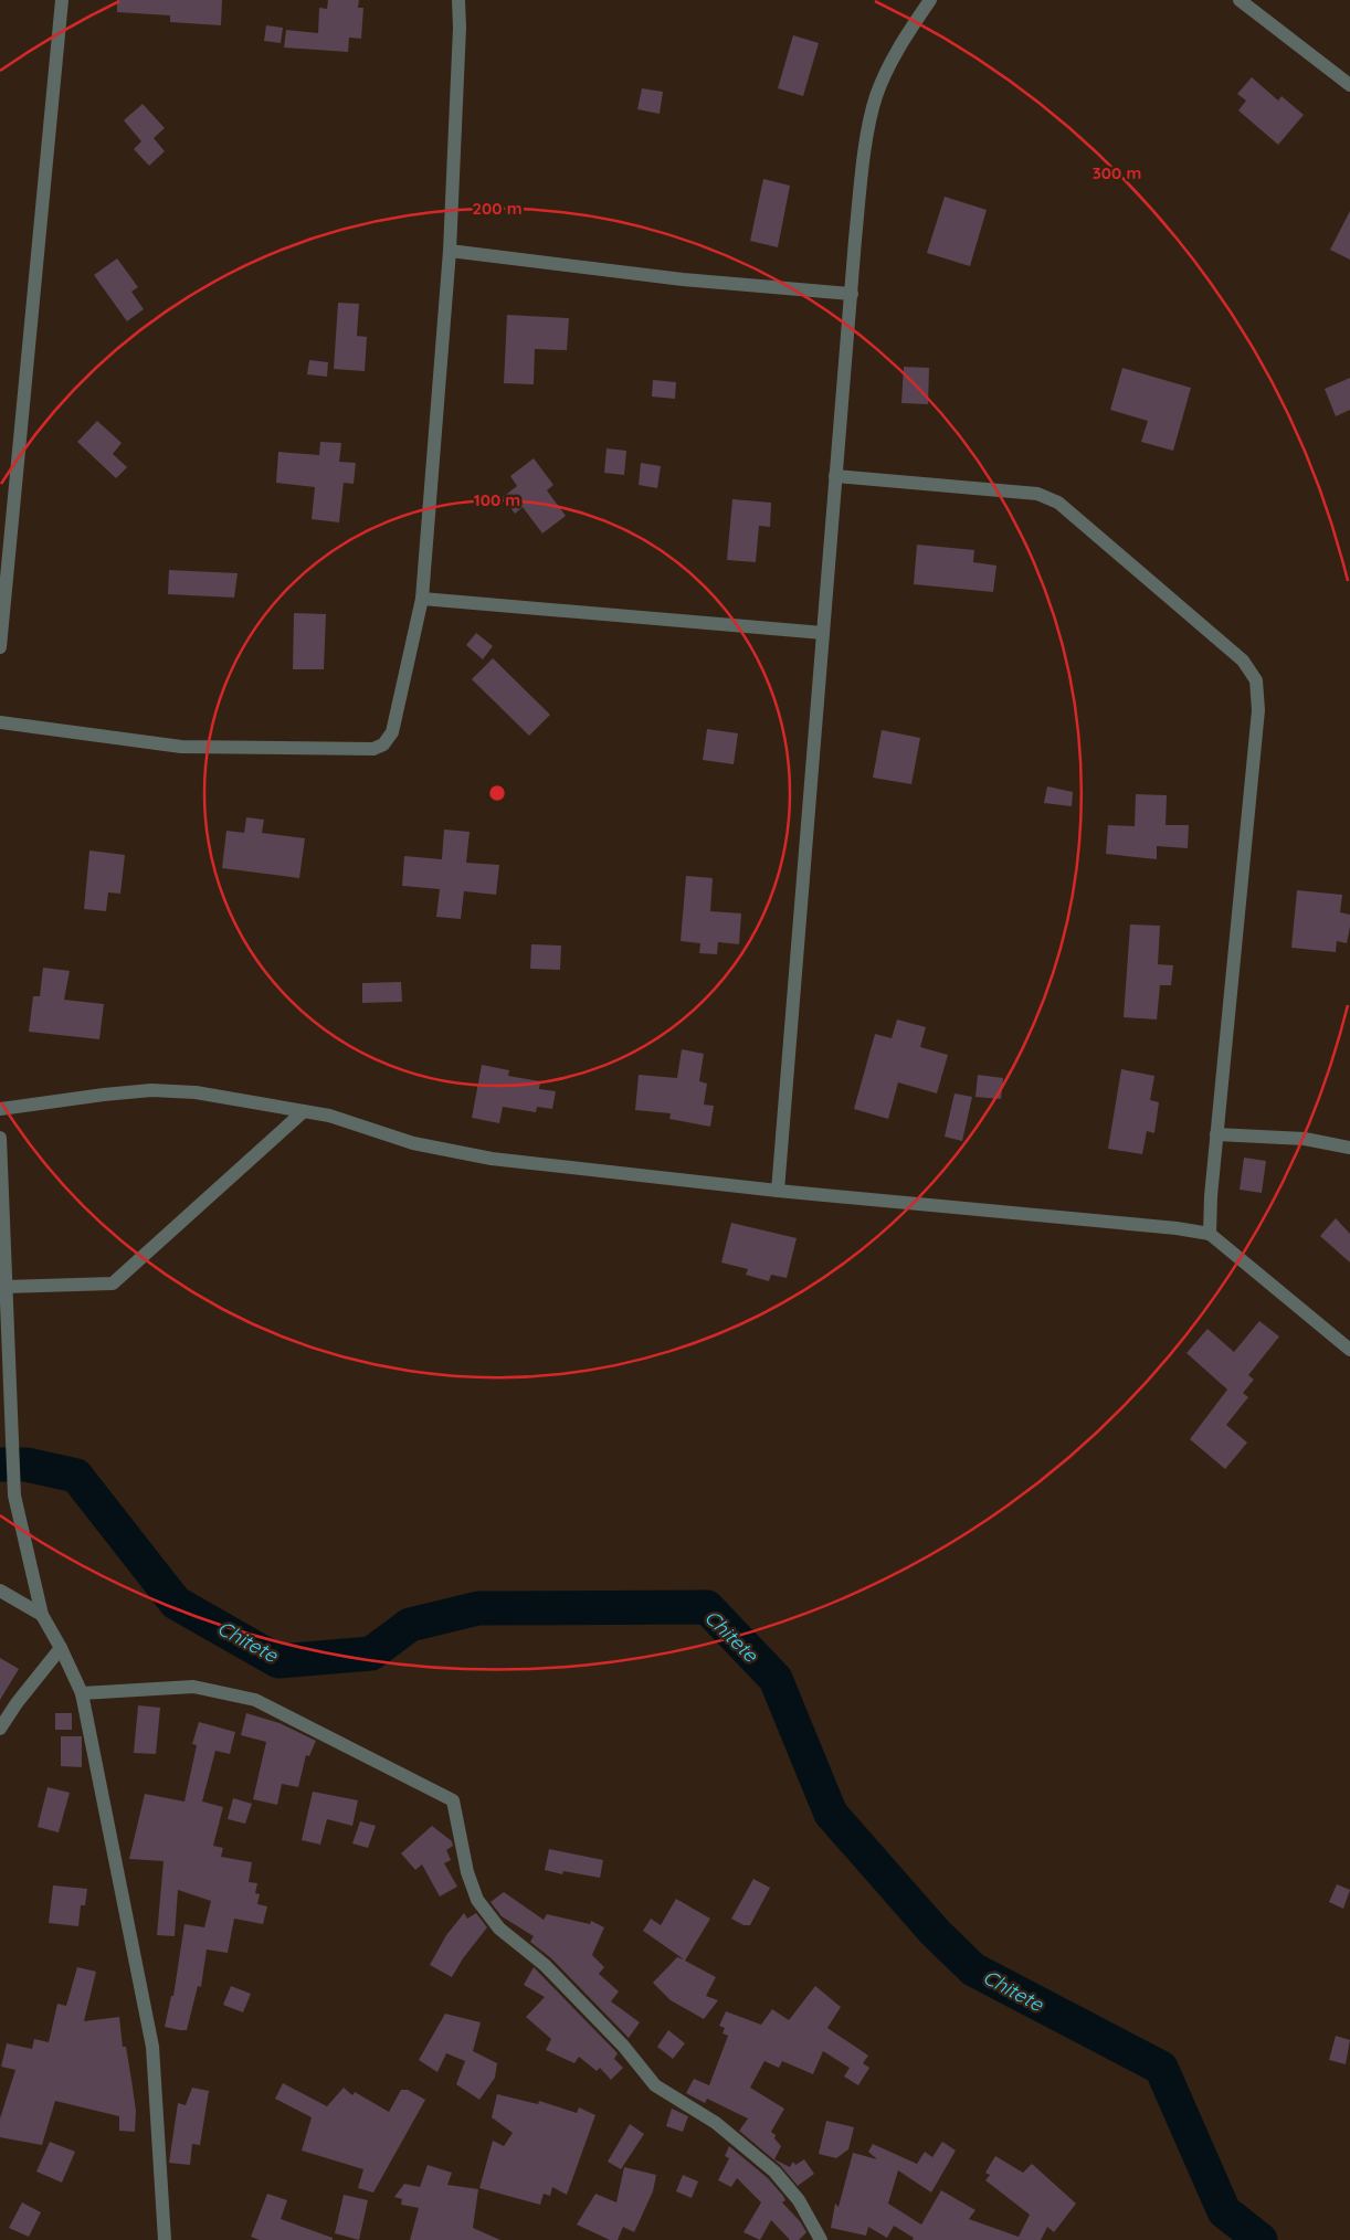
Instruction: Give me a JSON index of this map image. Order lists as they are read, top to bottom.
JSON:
{
  "water": ["Chitete"],
  "rings": ["300 m", "200 m", "100 m"]
}
